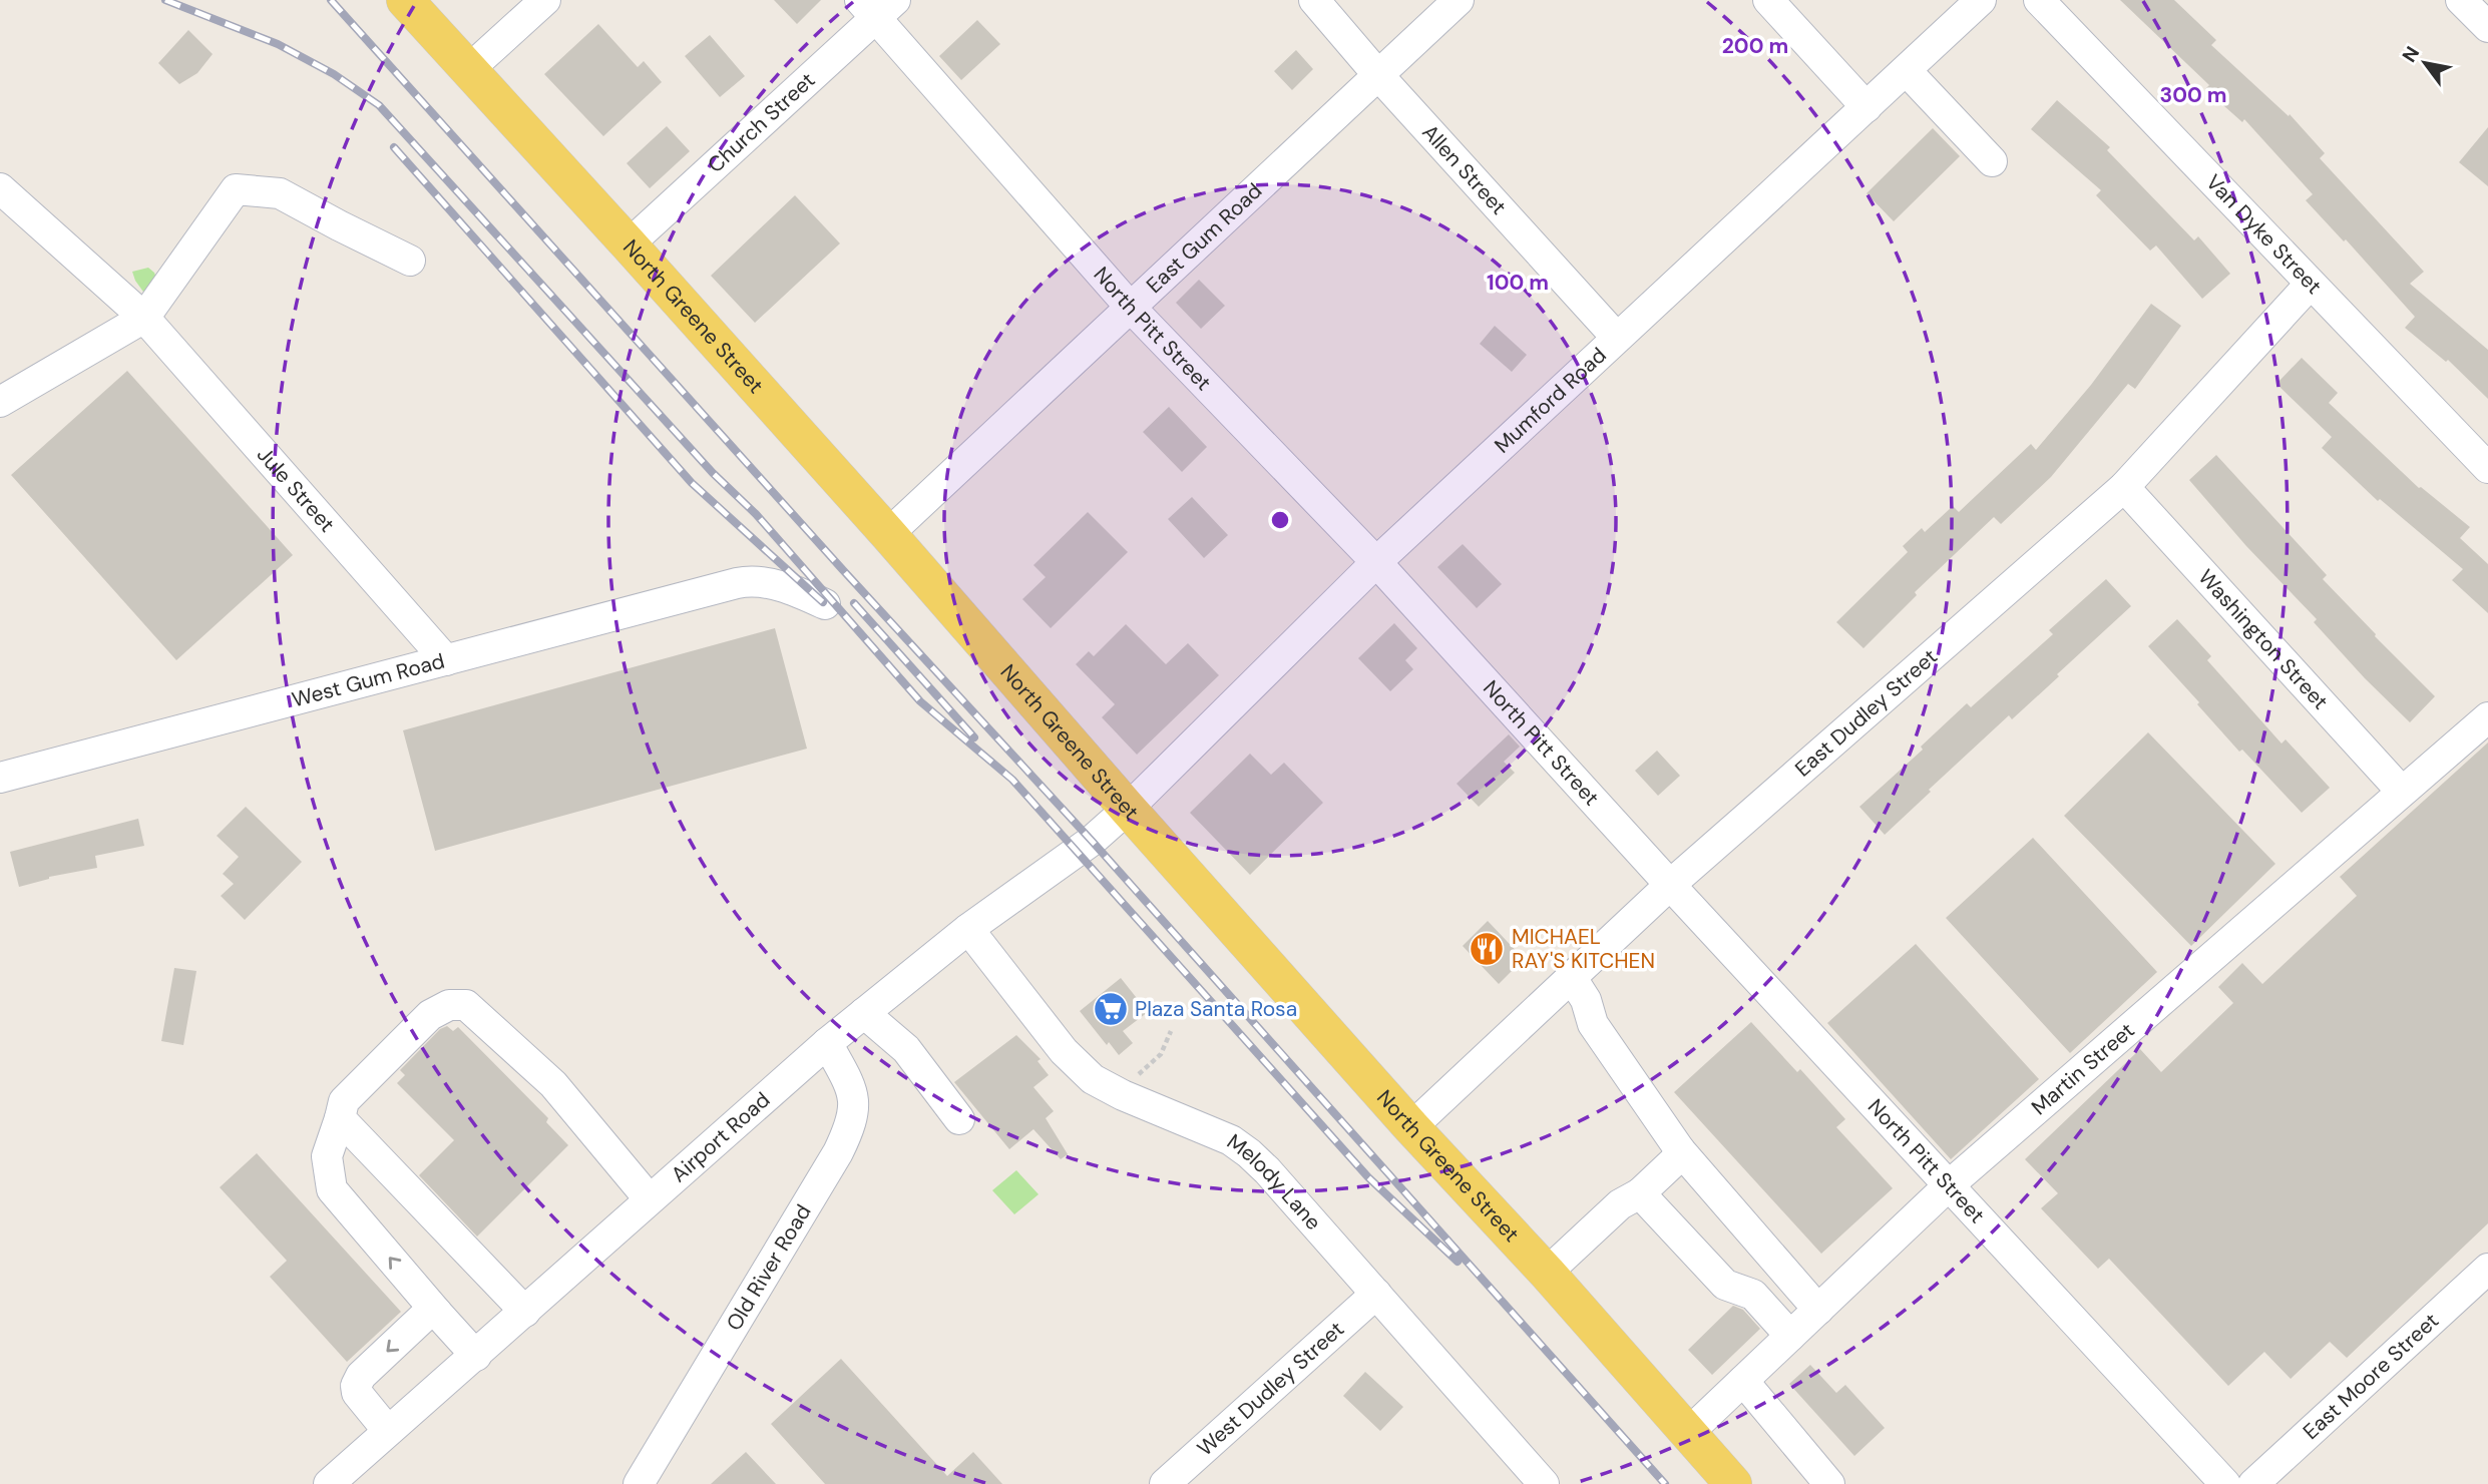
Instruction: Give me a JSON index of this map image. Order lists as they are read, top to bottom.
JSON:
{
  "streets": {
    "main road": ["North Greene Street"],
    "street": [
      "Church Street",
      "Allen Street",
      "Van Dyke Street",
      "East Gum Road",
      "North Pitt Street",
      "Mumford Road",
      "Jule Street",
      "Washington Street",
      "West Gum Road",
      "East Dudley Street",
      "Martin Street",
      "Airport Road",
      "Melody Lane",
      "Old River Road",
      "East Moore Street",
      "West Dudley Street"
    ]
  },
  "crossings": [
    ["Church Street", "North Greene Street"],
    ["Church Street", "North Pitt Street"],
    ["Allen Street", "East Gum Road"],
    ["Allen Street", "Mumford Road"],
    ["Van Dyke Street", "East Dudley Street"],
    ["East Gum Road", "North Greene Street"],
    ["East Gum Road", "North Pitt Street"],
    ["North Greene Street", "Mumford Road"],
    ["North Greene Street", "East Dudley Street"],
    ["North Greene Street", "Martin Street"],
    ["North Greene Street", "Airport Road"],
    ["North Pitt Street", "Mumford Road"],
    ["North Pitt Street", "East Dudley Street"],
    ["North Pitt Street", "Martin Street"],
    ["Mumford Road", "Airport Road"],
    ["Jule Street", "West Gum Road"],
    ["Washington Street", "East Dudley Street"],
    ["Washington Street", "Martin Street"],
    ["Airport Road", "Melody Lane"],
    ["Airport Road", "Old River Road"],
    ["Melody Lane", "West Dudley Street"]
  ],
  "places": {
    "restaurant": ["MICHAEL RAY'S KITCHEN"],
    "supermarket": ["Plaza Santa Rosa"]
  },
  "north": "top left",
  "rings": ["200 m", "300 m", "100 m"]
}
